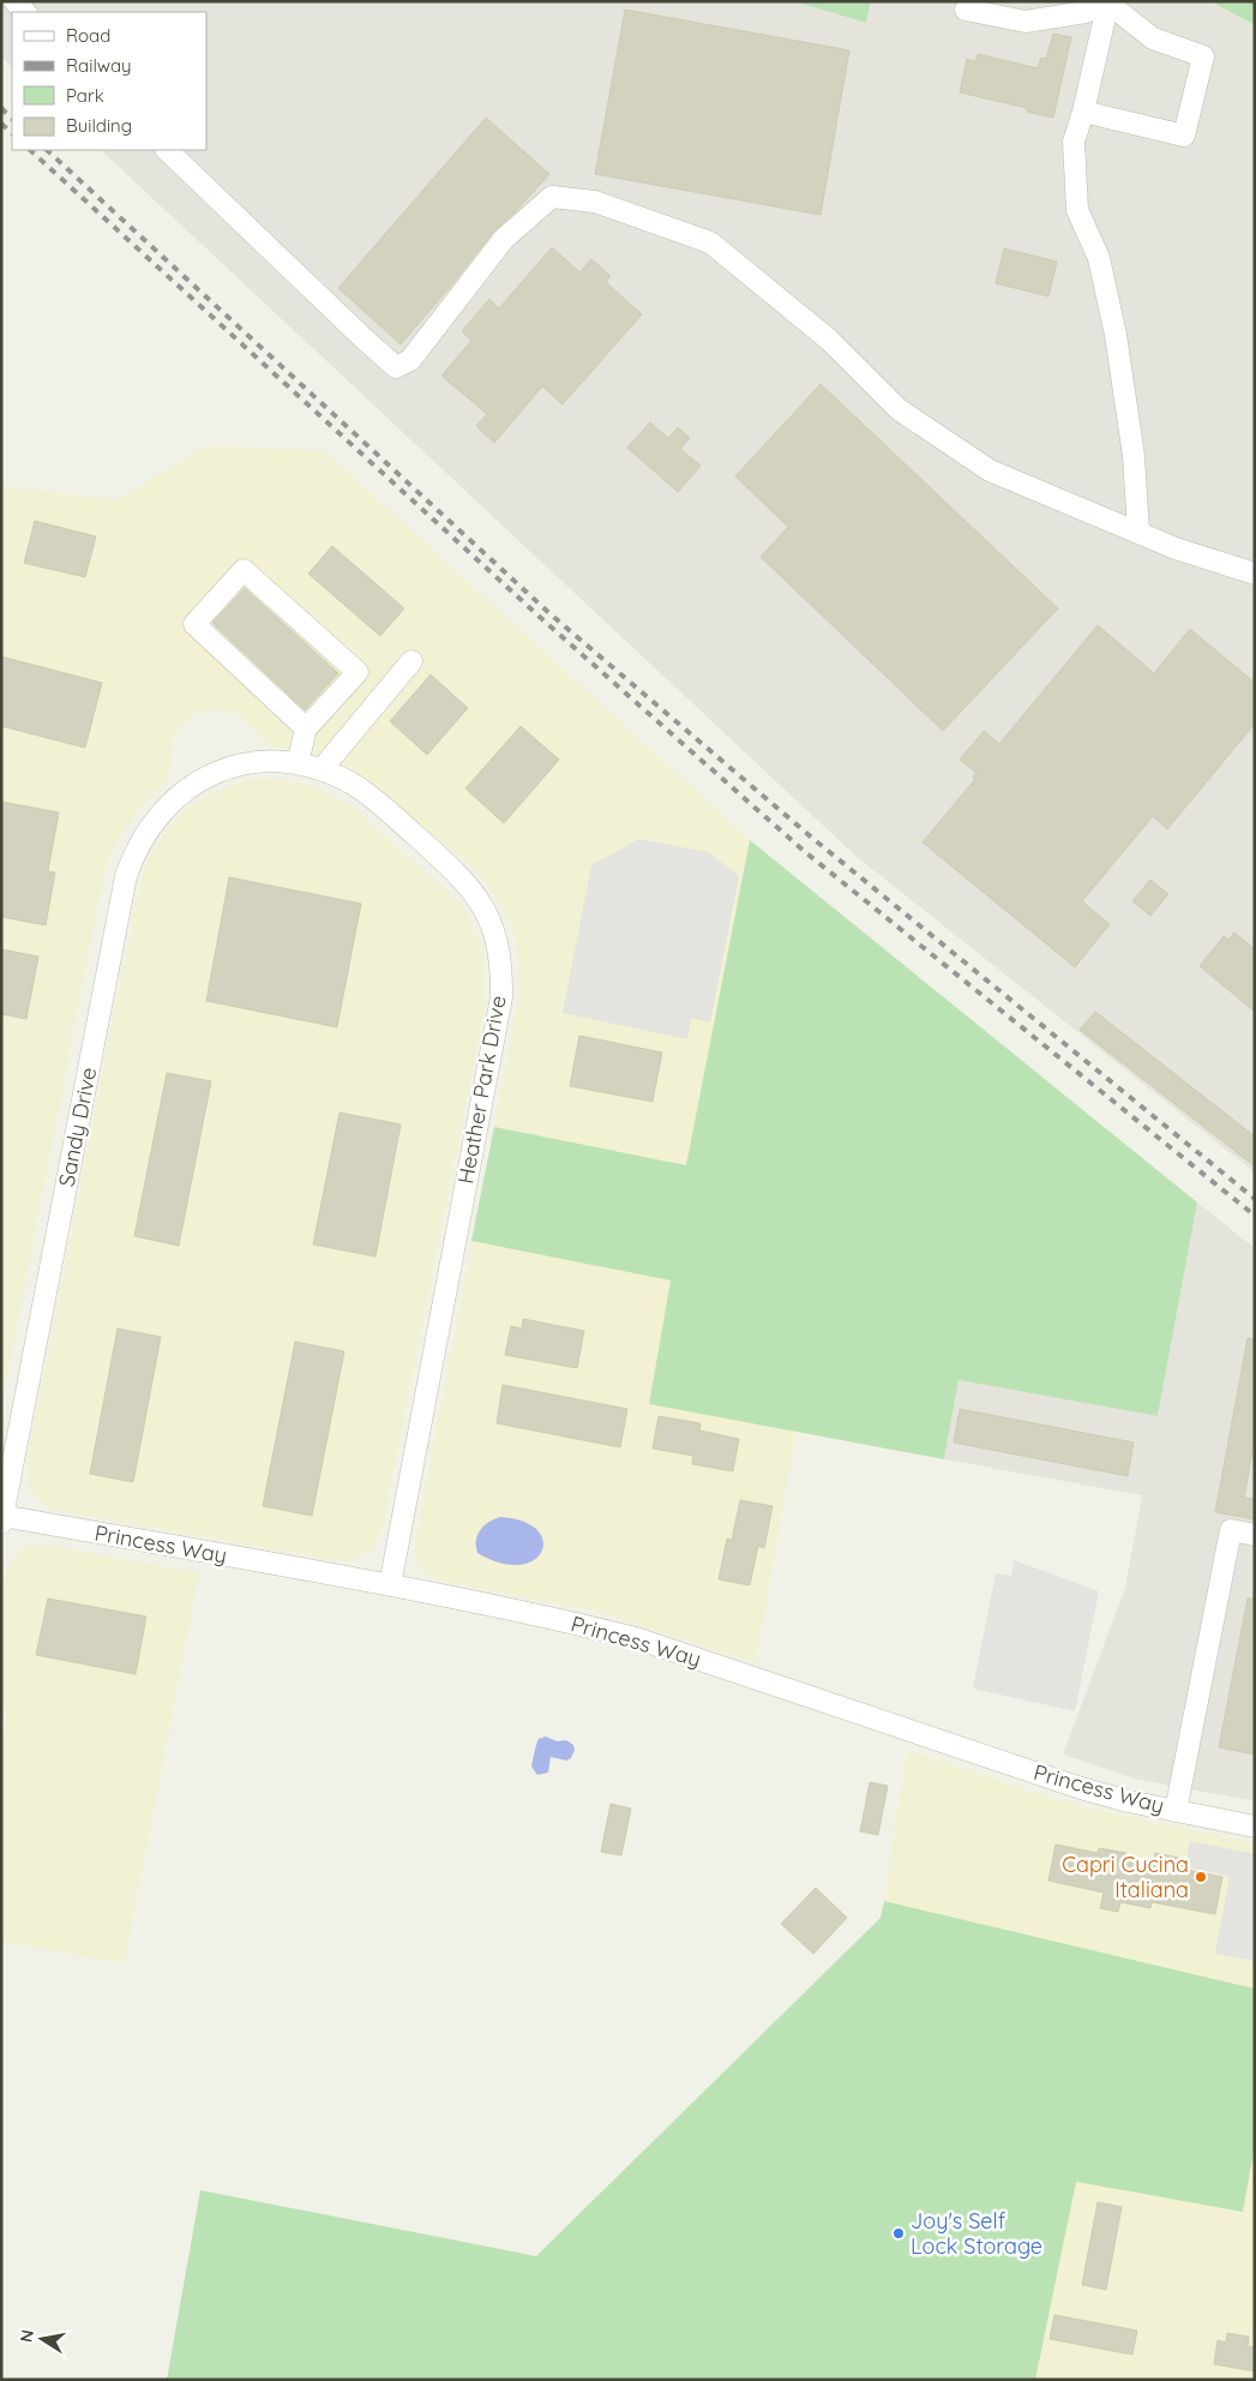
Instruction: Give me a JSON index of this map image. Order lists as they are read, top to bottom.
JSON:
{
  "streets": {
    "street": ["Heather Park Drive", "Sandy Drive", "Princess Way"]
  },
  "crossings": [
    ["Heather Park Drive", "Sandy Drive"],
    ["Heather Park Drive", "Princess Way"],
    ["Sandy Drive", "Princess Way"]
  ],
  "places": ["Capri Cucina Italiana", "Joy's Self Lock Storage"],
  "legend": [
    "Road",
    "Railway",
    "Park",
    "Building"
  ],
  "north": "left"
}
